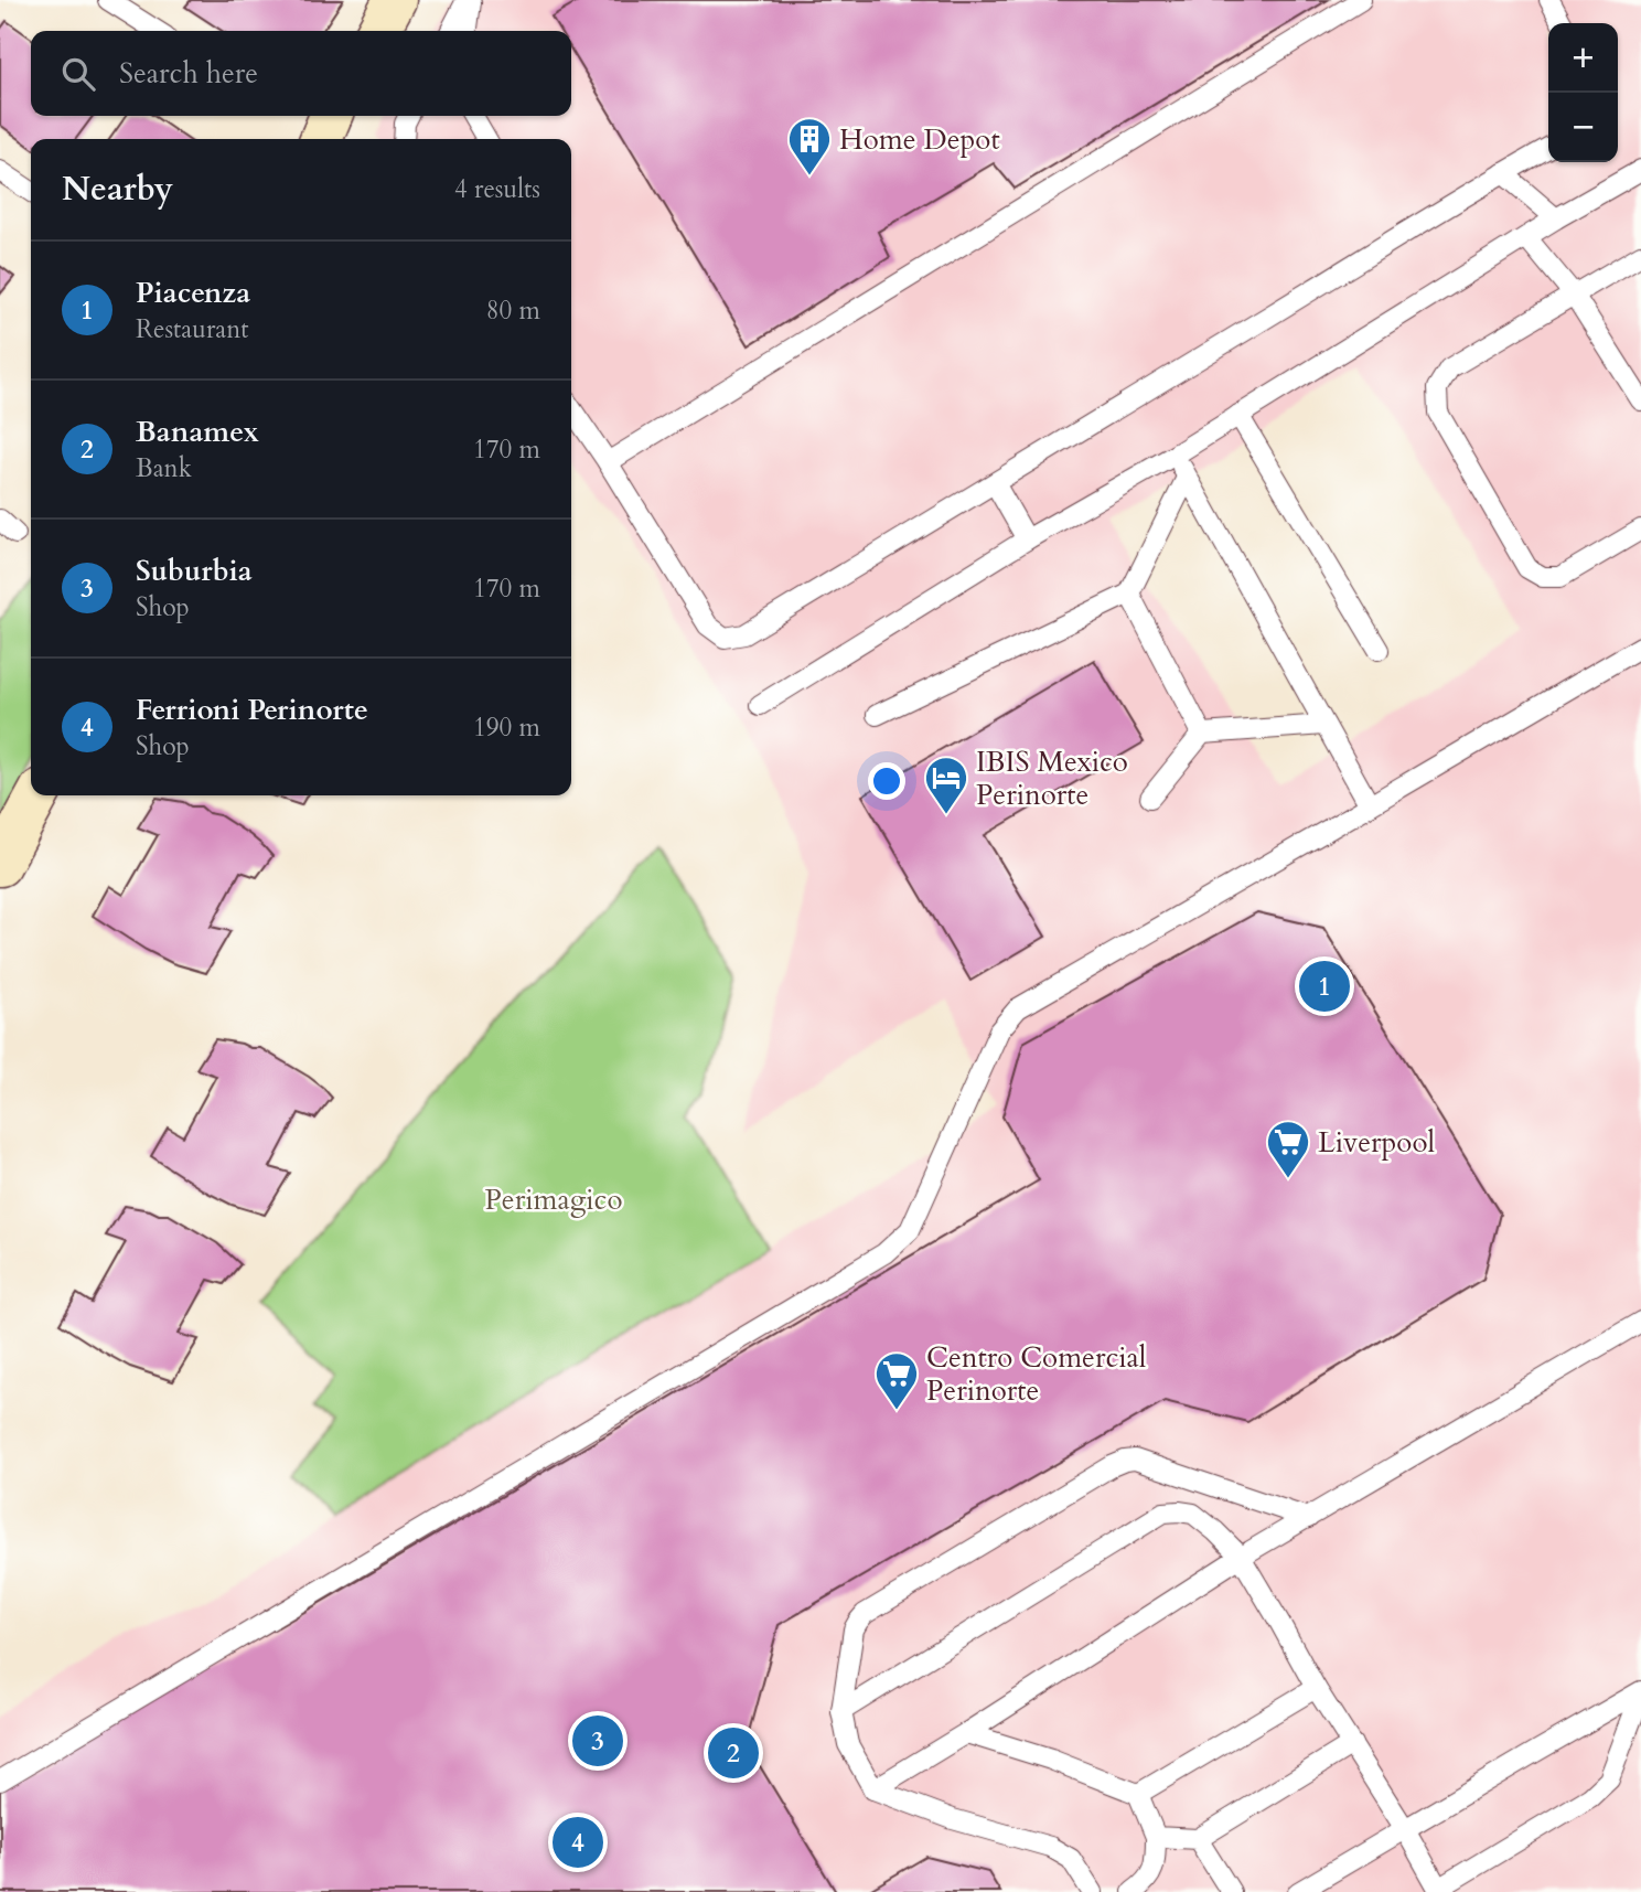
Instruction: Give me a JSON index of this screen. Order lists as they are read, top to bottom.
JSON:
{
  "parks": ["Perimagico"],
  "places": {
    "building": ["Home Depot"],
    "hotel": ["IBIS Mexico Perinorte"],
    "supermarket": ["Liverpool", "Centro Comercial Perinorte"]
  },
  "page": {
    "map_buttons": ["+", "−"],
    "search": "Search here",
    "heading": ["Nearby", "4 results"],
    "list": [
      {
        "mark": "1",
        "name": "Piacenza",
        "note": "Restaurant",
        "value": "80 m"
      },
      {
        "mark": "2",
        "name": "Banamex",
        "note": "Bank",
        "value": "170 m"
      },
      {
        "mark": "3",
        "name": "Suburbia",
        "note": "Shop",
        "value": "170 m"
      },
      {
        "mark": "4",
        "name": "Ferrioni Perinorte",
        "note": "Shop",
        "value": "190 m"
      }
    ],
    "pins": [
      "1",
      "3",
      "2",
      "4"
    ]
  }
}
